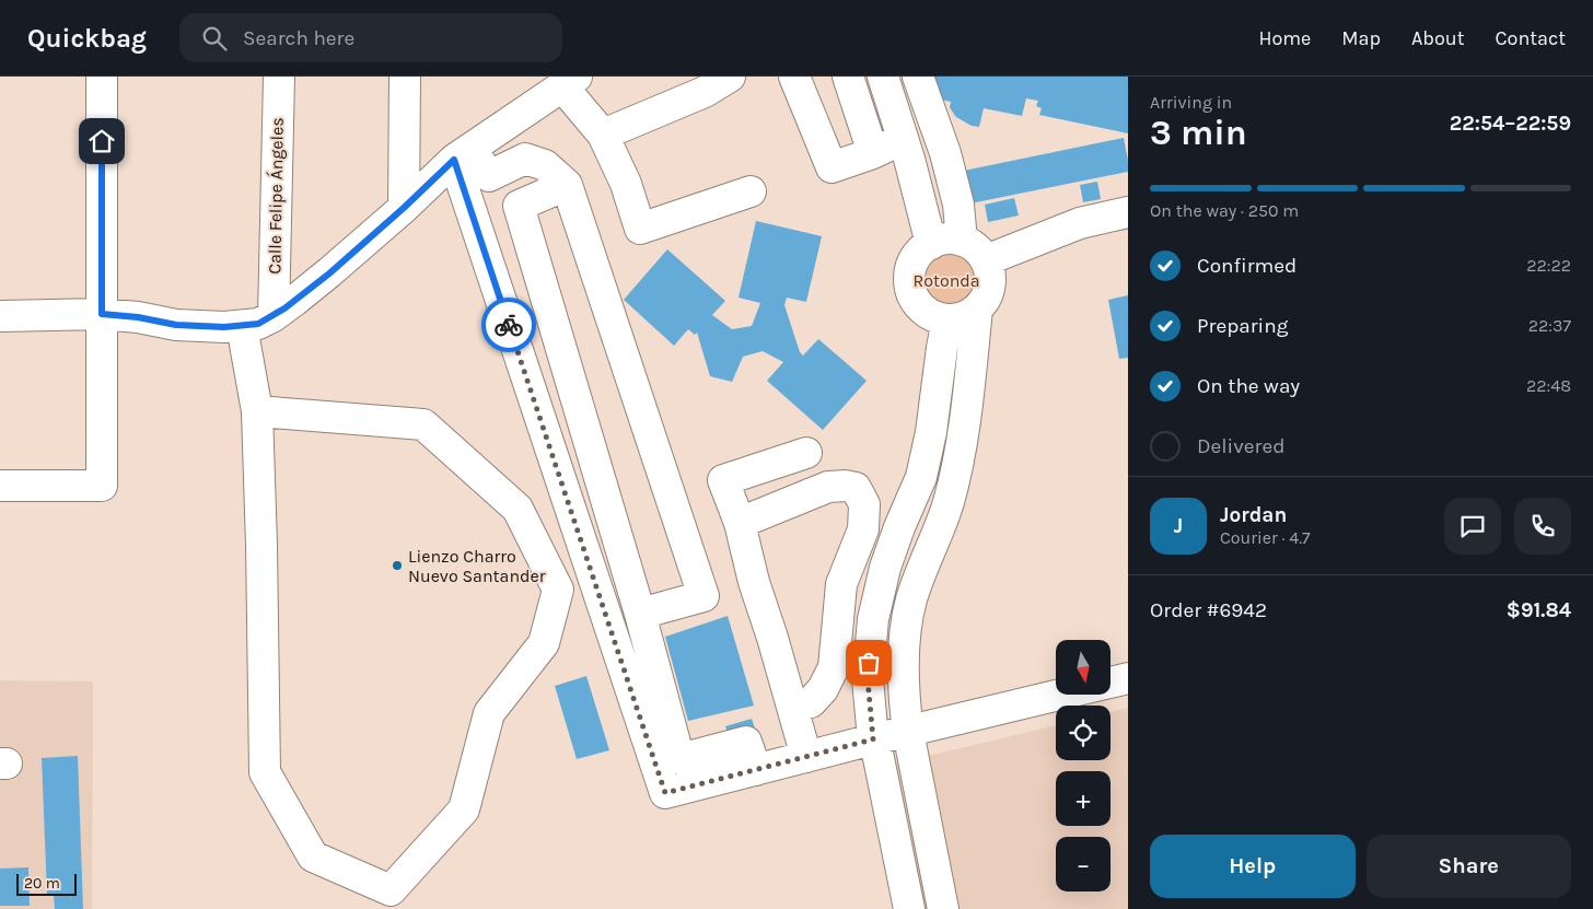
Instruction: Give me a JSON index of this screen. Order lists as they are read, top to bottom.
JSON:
{
  "streets": {
    "street": ["Calle Felipe Ángeles"]
  },
  "parks": ["Rotonda"],
  "places": ["Lienzo Charro Nuevo Santander"],
  "scale_bar": "20 m",
  "north": "bottom",
  "page": {
    "header": "Quickbag",
    "search": "Search here",
    "nav": [
      "Home",
      "Map",
      "About",
      "Contact"
    ],
    "heading": ["3 min", "Arriving in", "22:54–22:59"],
    "panel": [
      "Jordan",
      "Courier · 4.7",
      "Order #6942",
      "$91.84"
    ],
    "bar": "On the way · 250 m",
    "list": [
      ["Confirmed", "22:22"],
      ["Preparing", "22:37"],
      ["On the way", "22:48"],
      "Delivered"
    ],
    "round": "J",
    "map_buttons": ["+", "−"],
    "buttons": ["Help", "Share"],
    "scale": "20 m"
  }
}
